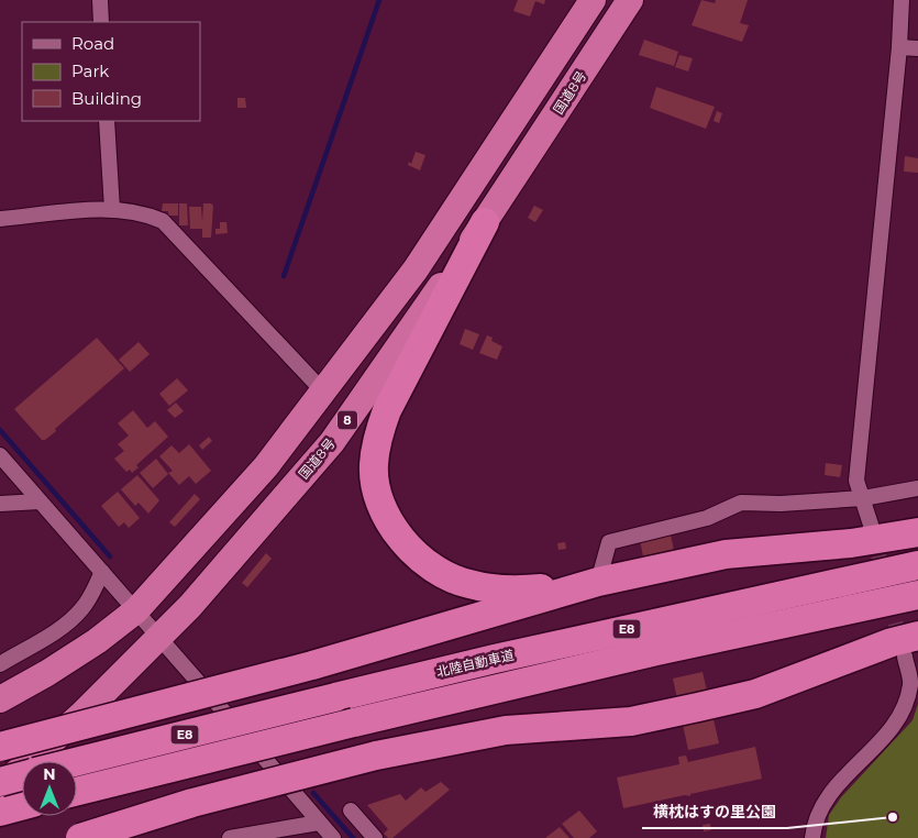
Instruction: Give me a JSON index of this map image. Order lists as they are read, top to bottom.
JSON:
{
  "streets": {
    "highway": [
      "国道8号",
      "8",
      "E8",
      "北陸自動車道"
    ]
  },
  "places": ["横枕はすの里公園"],
  "legend": ["Road", "Park", "Building"],
  "north": "top"
}
